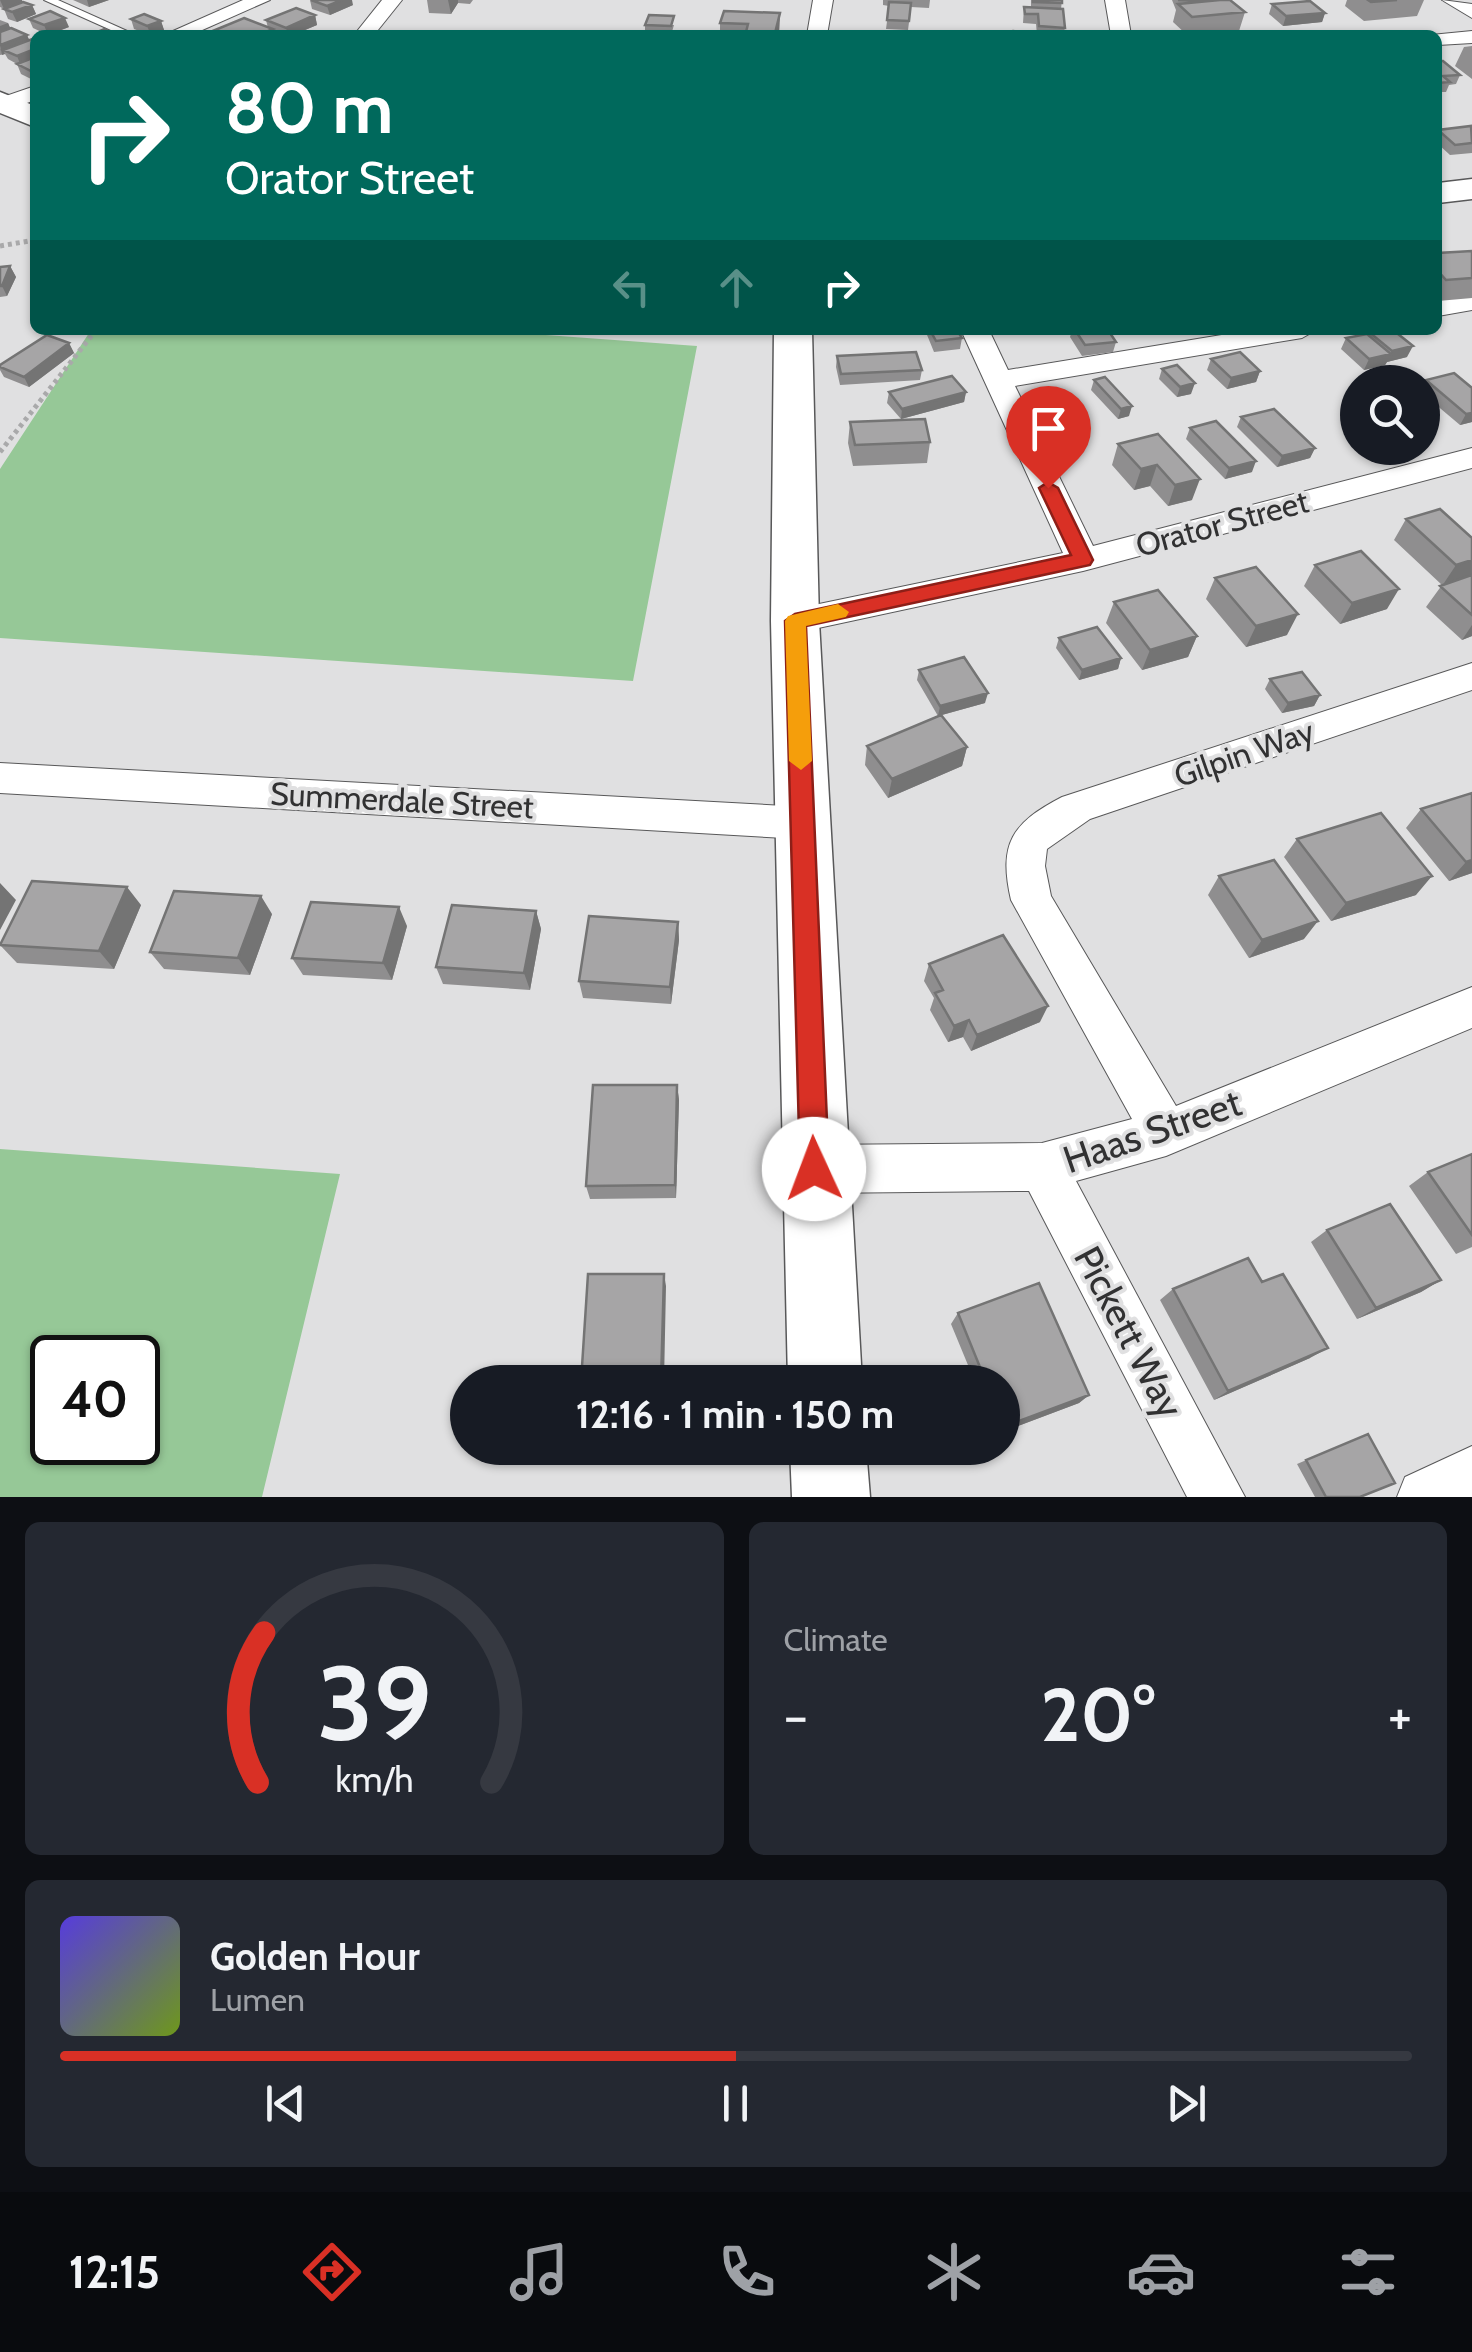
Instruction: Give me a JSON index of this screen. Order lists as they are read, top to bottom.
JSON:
{
  "streets": {
    "street": [
      "Orator Street",
      "Gilpin Way",
      "Summerdale Street",
      "Haas Street",
      "Pickett Way"
    ]
  },
  "crossings": [
    ["Gilpin Way", "Haas Street"],
    ["Haas Street", "Pickett Way"]
  ],
  "page": {
    "turn": ["80 m", "Orator Street"],
    "limit": "40",
    "trip": "12:16 · 1 min · 150 m",
    "tile": "Climate",
    "heat": ["−", "20°", "+"],
    "song": ["Golden Hour", "Lumen"],
    "tabs": "12:15",
    "gauge": ["39", "km/h"]
  }
}
